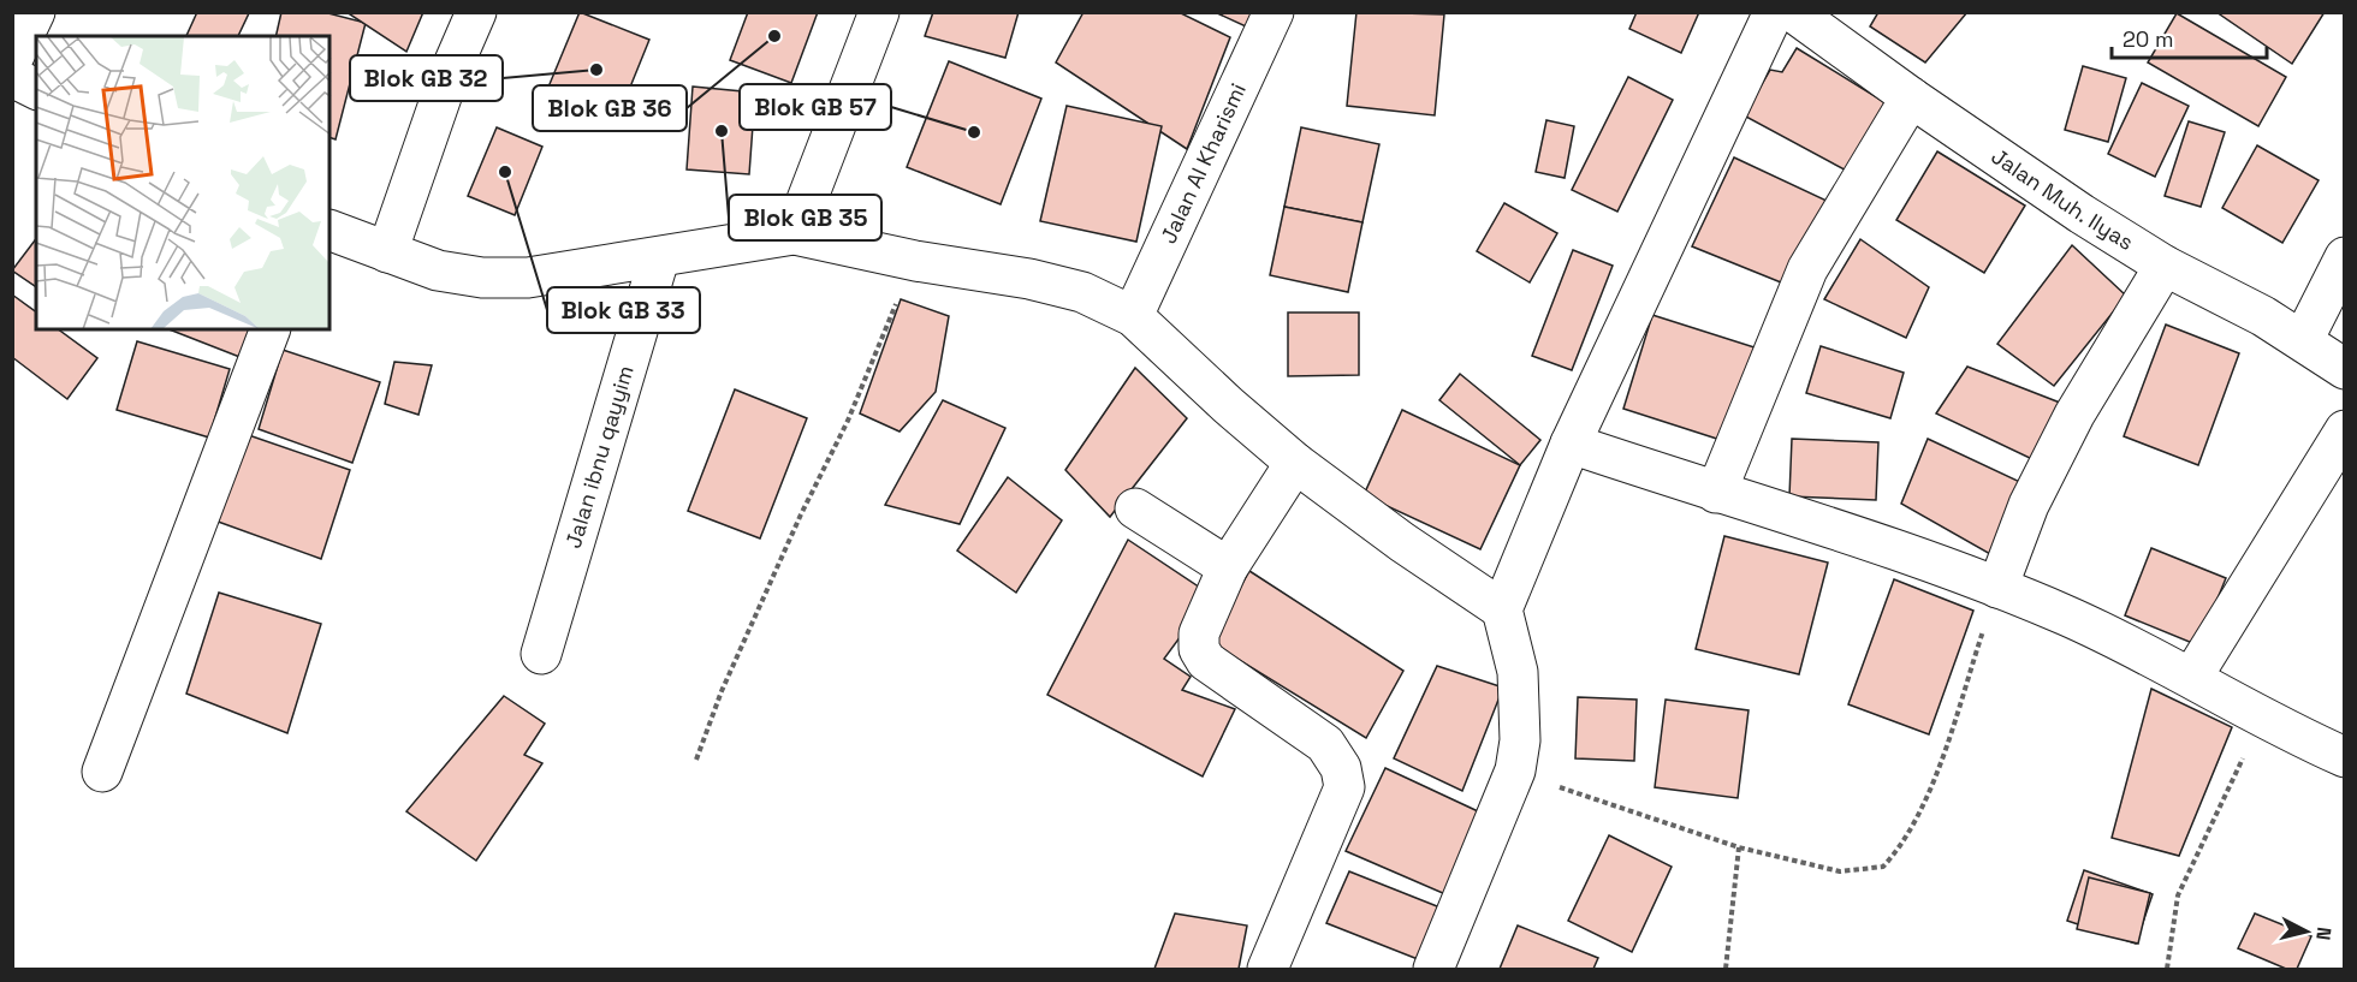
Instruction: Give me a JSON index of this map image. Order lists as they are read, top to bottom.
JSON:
{
  "streets": {
    "street": ["Jalan Al Kharismi", "Jalan Muh. Ilyas", "Jalan ibnu qayyim"]
  },
  "places": [
    "Blok GB 36",
    "Blok GB 32",
    "Blok GB 35",
    "Blok GB 57",
    "Blok GB 33"
  ],
  "scale_bar": "20 m",
  "north": "right"
}
